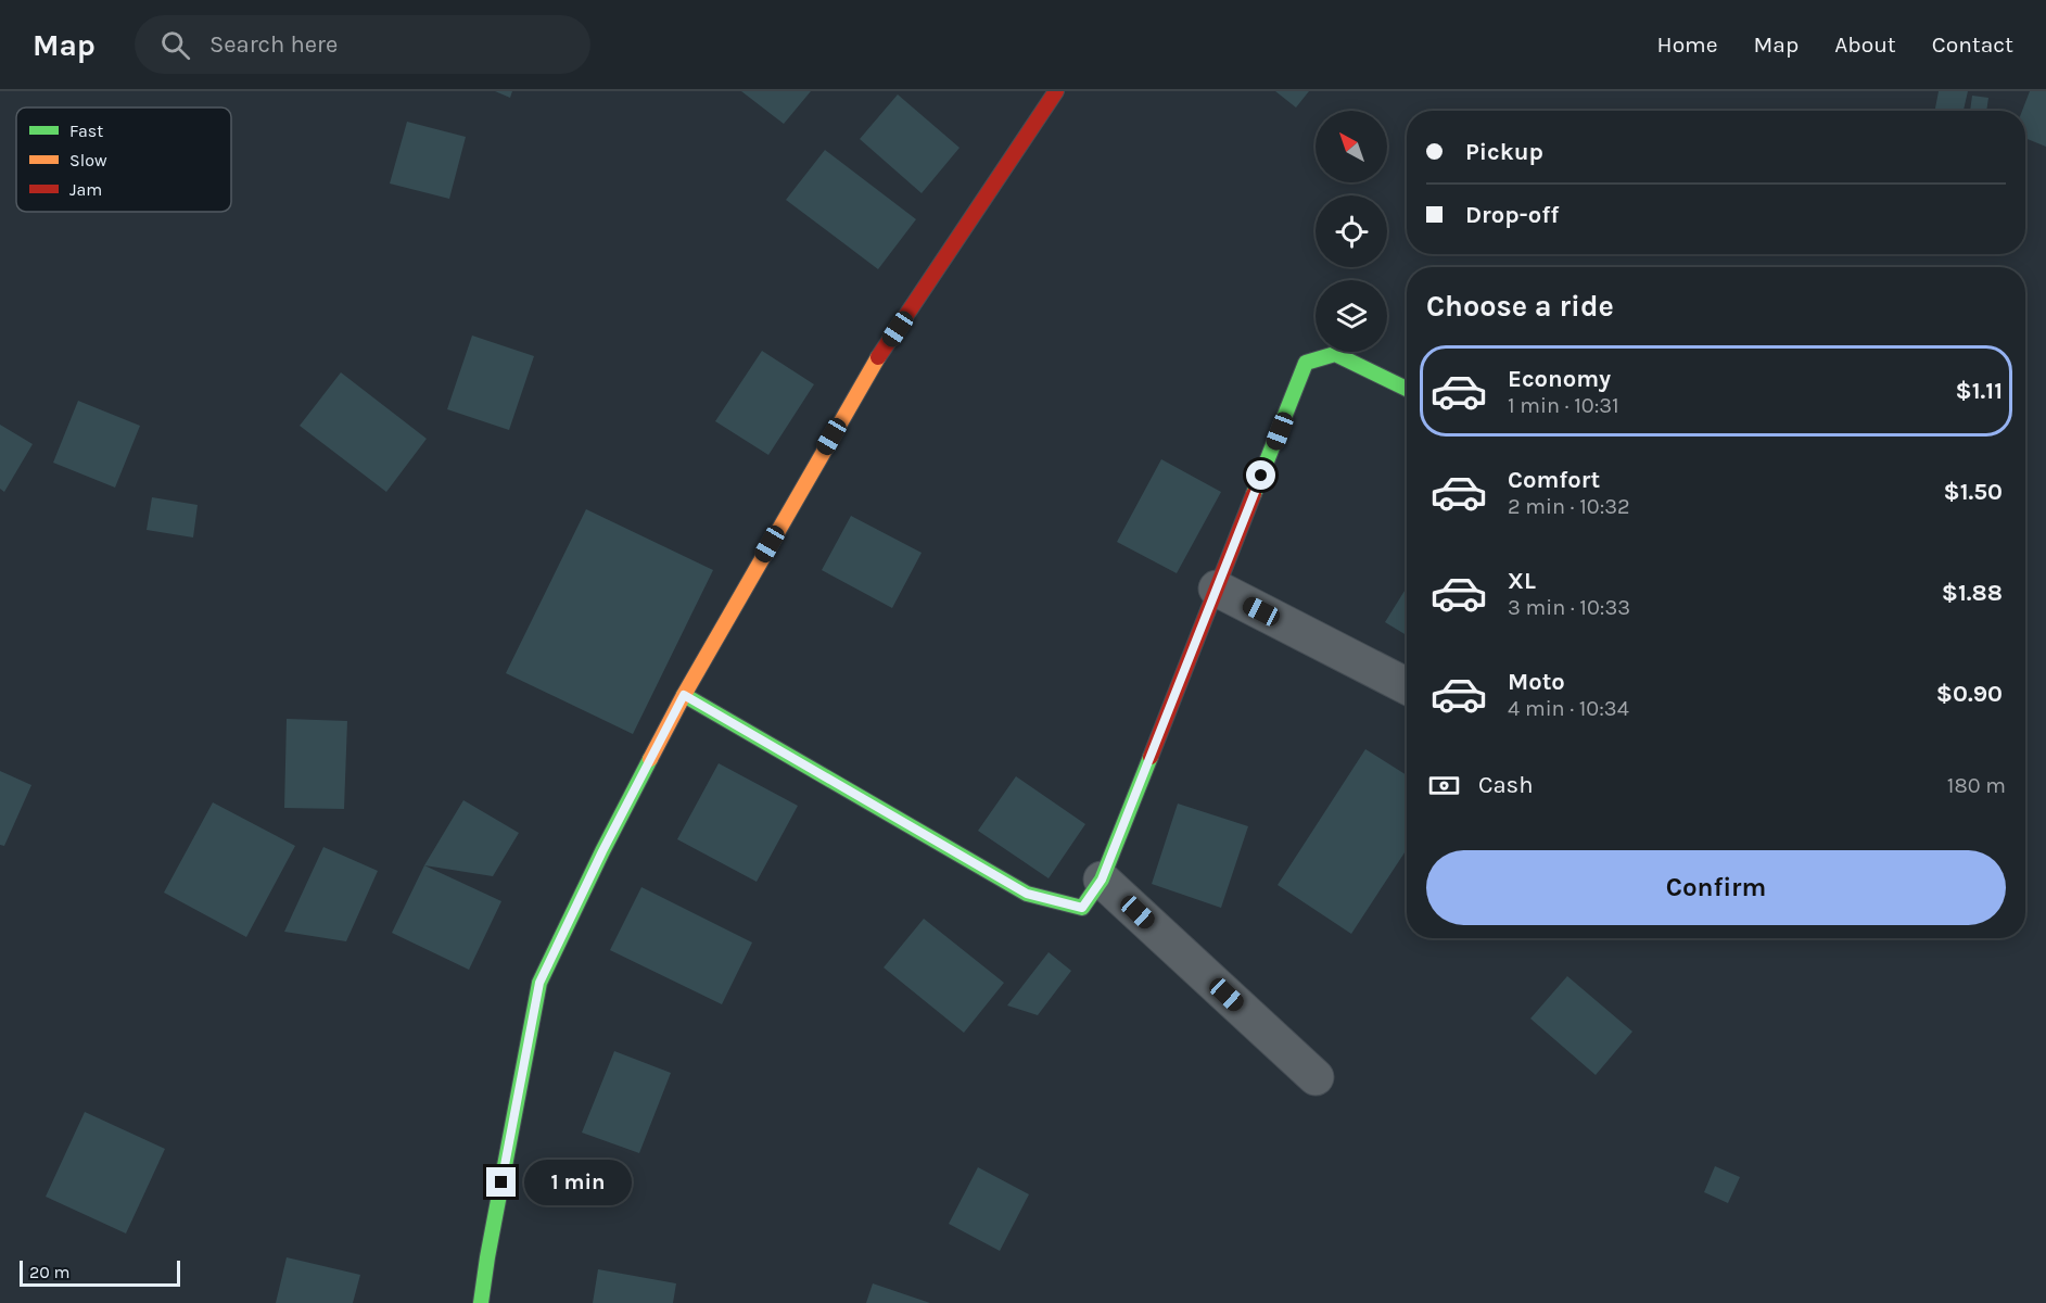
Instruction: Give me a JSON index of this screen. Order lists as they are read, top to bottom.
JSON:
{
  "legend": ["Fast", "Slow", "Jam"],
  "scale_bar": "20 m",
  "north": "top left",
  "page": {
    "header": "Map",
    "search": "Search here",
    "nav": [
      "Home",
      "Map",
      "About",
      "Contact"
    ],
    "banner": ["Pickup", "Drop-off"],
    "heading": "Choose a ride",
    "list": [
      {
        "name": "Economy",
        "note": "1 min · 10:31",
        "value": "$1.11"
      },
      {
        "name": "Comfort",
        "note": "2 min · 10:32",
        "value": "$1.50"
      },
      {
        "name": "XL",
        "note": "3 min · 10:33",
        "value": "$1.88"
      },
      {
        "name": "Moto",
        "note": "4 min · 10:34",
        "value": "$0.90"
      }
    ],
    "pay": ["Cash", "180 m"],
    "buttons": "Confirm",
    "bubble": "1 min",
    "scale": "20 m"
  }
}
